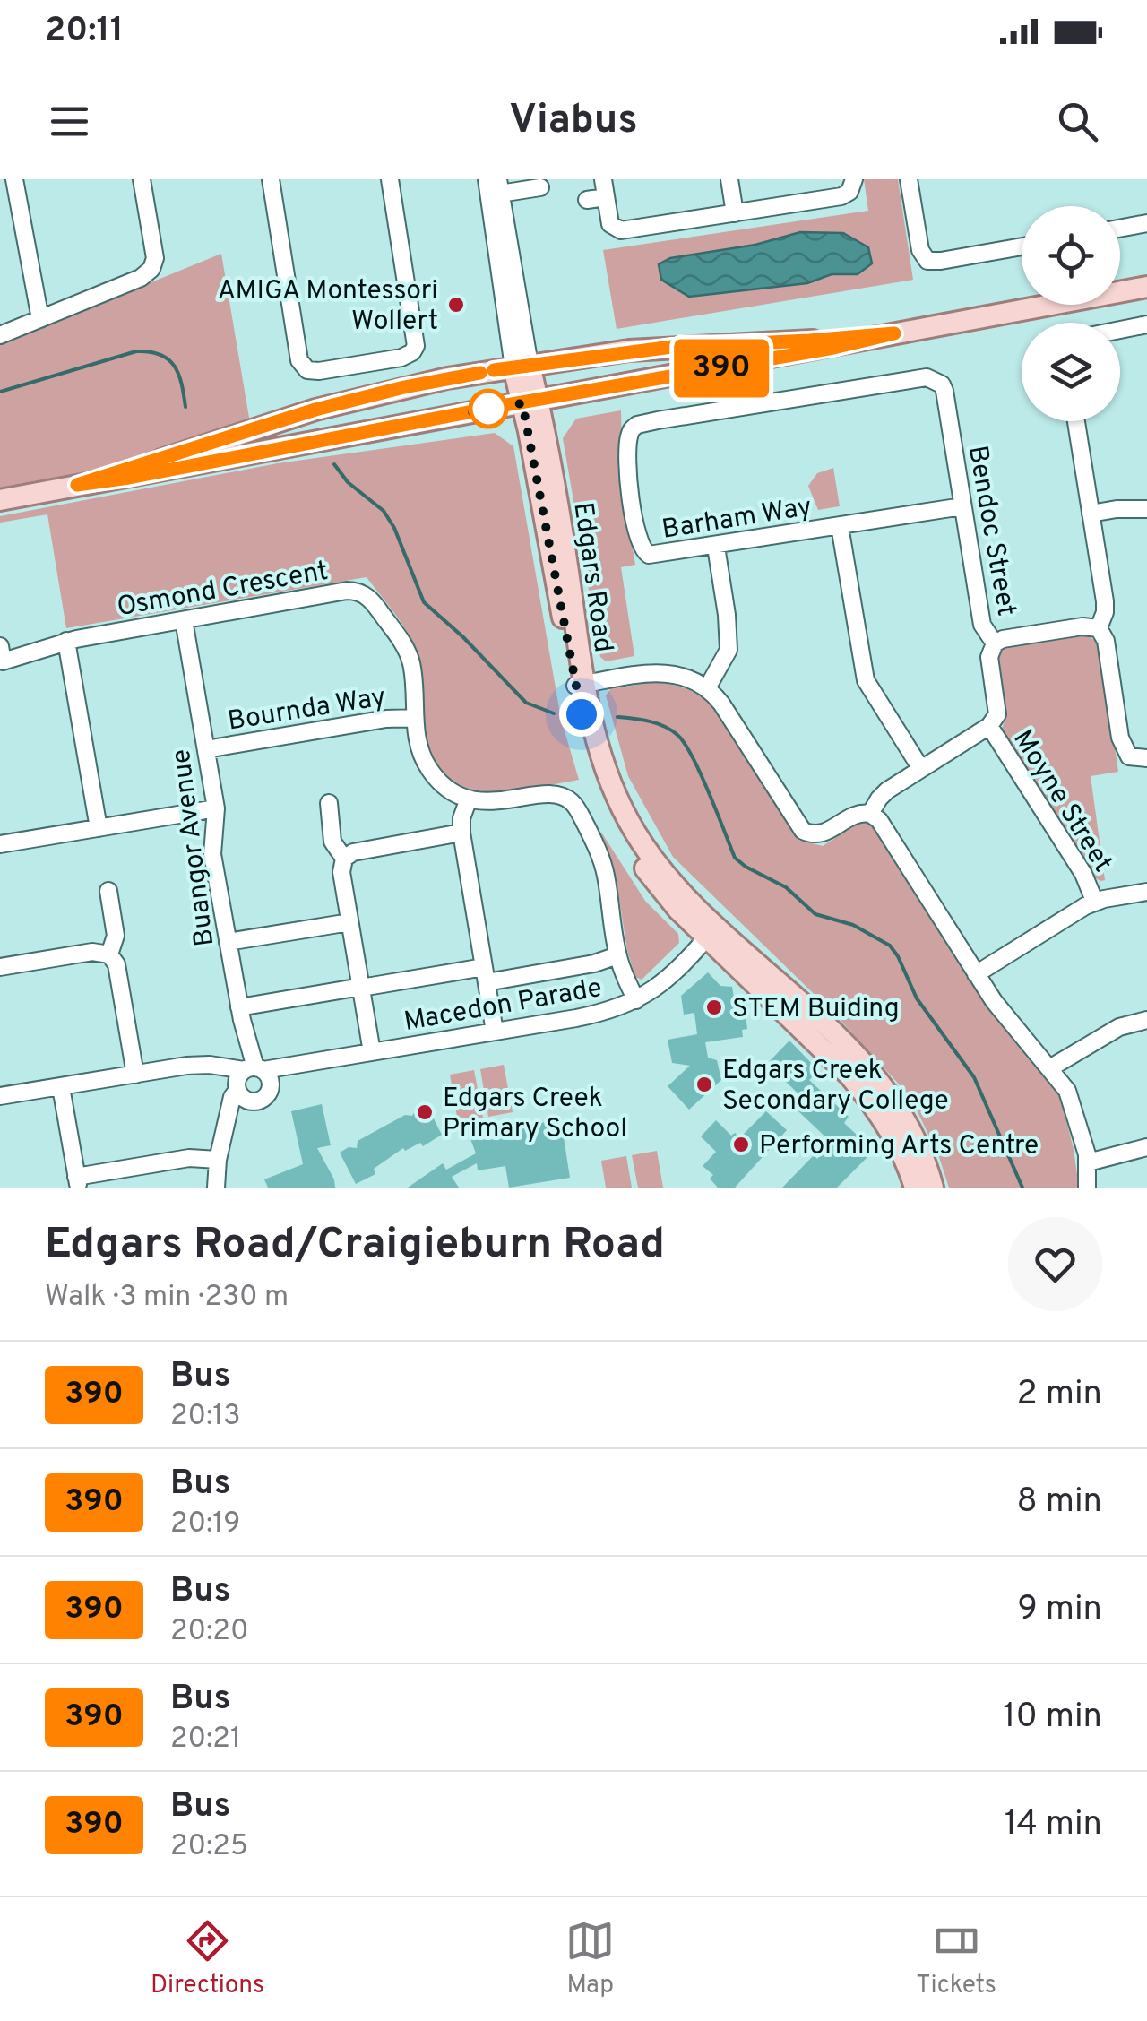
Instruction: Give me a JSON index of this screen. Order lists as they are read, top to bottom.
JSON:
{
  "streets": {
    "main road": ["Edgars Road"],
    "street": [
      "Barham Way",
      "Bendoc Street",
      "Osmond Crescent",
      "Bournda Way",
      "Moyne Street",
      "Buangor Avenue",
      "Macedon Parade"
    ]
  },
  "crossings": [
    ["Barham Way", "Bendoc Street"],
    ["Bendoc Street", "Moyne Street"],
    ["Edgars Road", "Macedon Parade"],
    ["Osmond Crescent", "Bournda Way"],
    ["Osmond Crescent", "Buangor Avenue"],
    ["Bournda Way", "Buangor Avenue"],
    ["Buangor Avenue", "Macedon Parade"]
  ],
  "places": [
    "AMIGA Montessori Wollert",
    "STEM Buiding",
    "Edgars Creek Secondary College",
    "Edgars Creek Primary School",
    "Performing Arts Centre"
  ],
  "lines": ["bus line 390"],
  "page": {
    "status": "20:11",
    "header": "Viabus",
    "on_map": "390",
    "heading": ["Edgars Road/Craigieburn Road", "Walk · 3 min · 230 m"],
    "list": [
      {
        "mark": "390",
        "name": "Bus",
        "note": "20:13",
        "value": "2 min"
      },
      {
        "mark": "390",
        "name": "Bus",
        "note": "20:19",
        "value": "8 min"
      },
      {
        "mark": "390",
        "name": "Bus",
        "note": "20:20",
        "value": "9 min"
      },
      {
        "mark": "390",
        "name": "Bus",
        "note": "20:21",
        "value": "10 min"
      },
      {
        "mark": "390",
        "name": "Bus",
        "note": "20:25",
        "value": "14 min"
      }
    ],
    "tabs": ["Directions", "Map", "Tickets"]
  }
}
